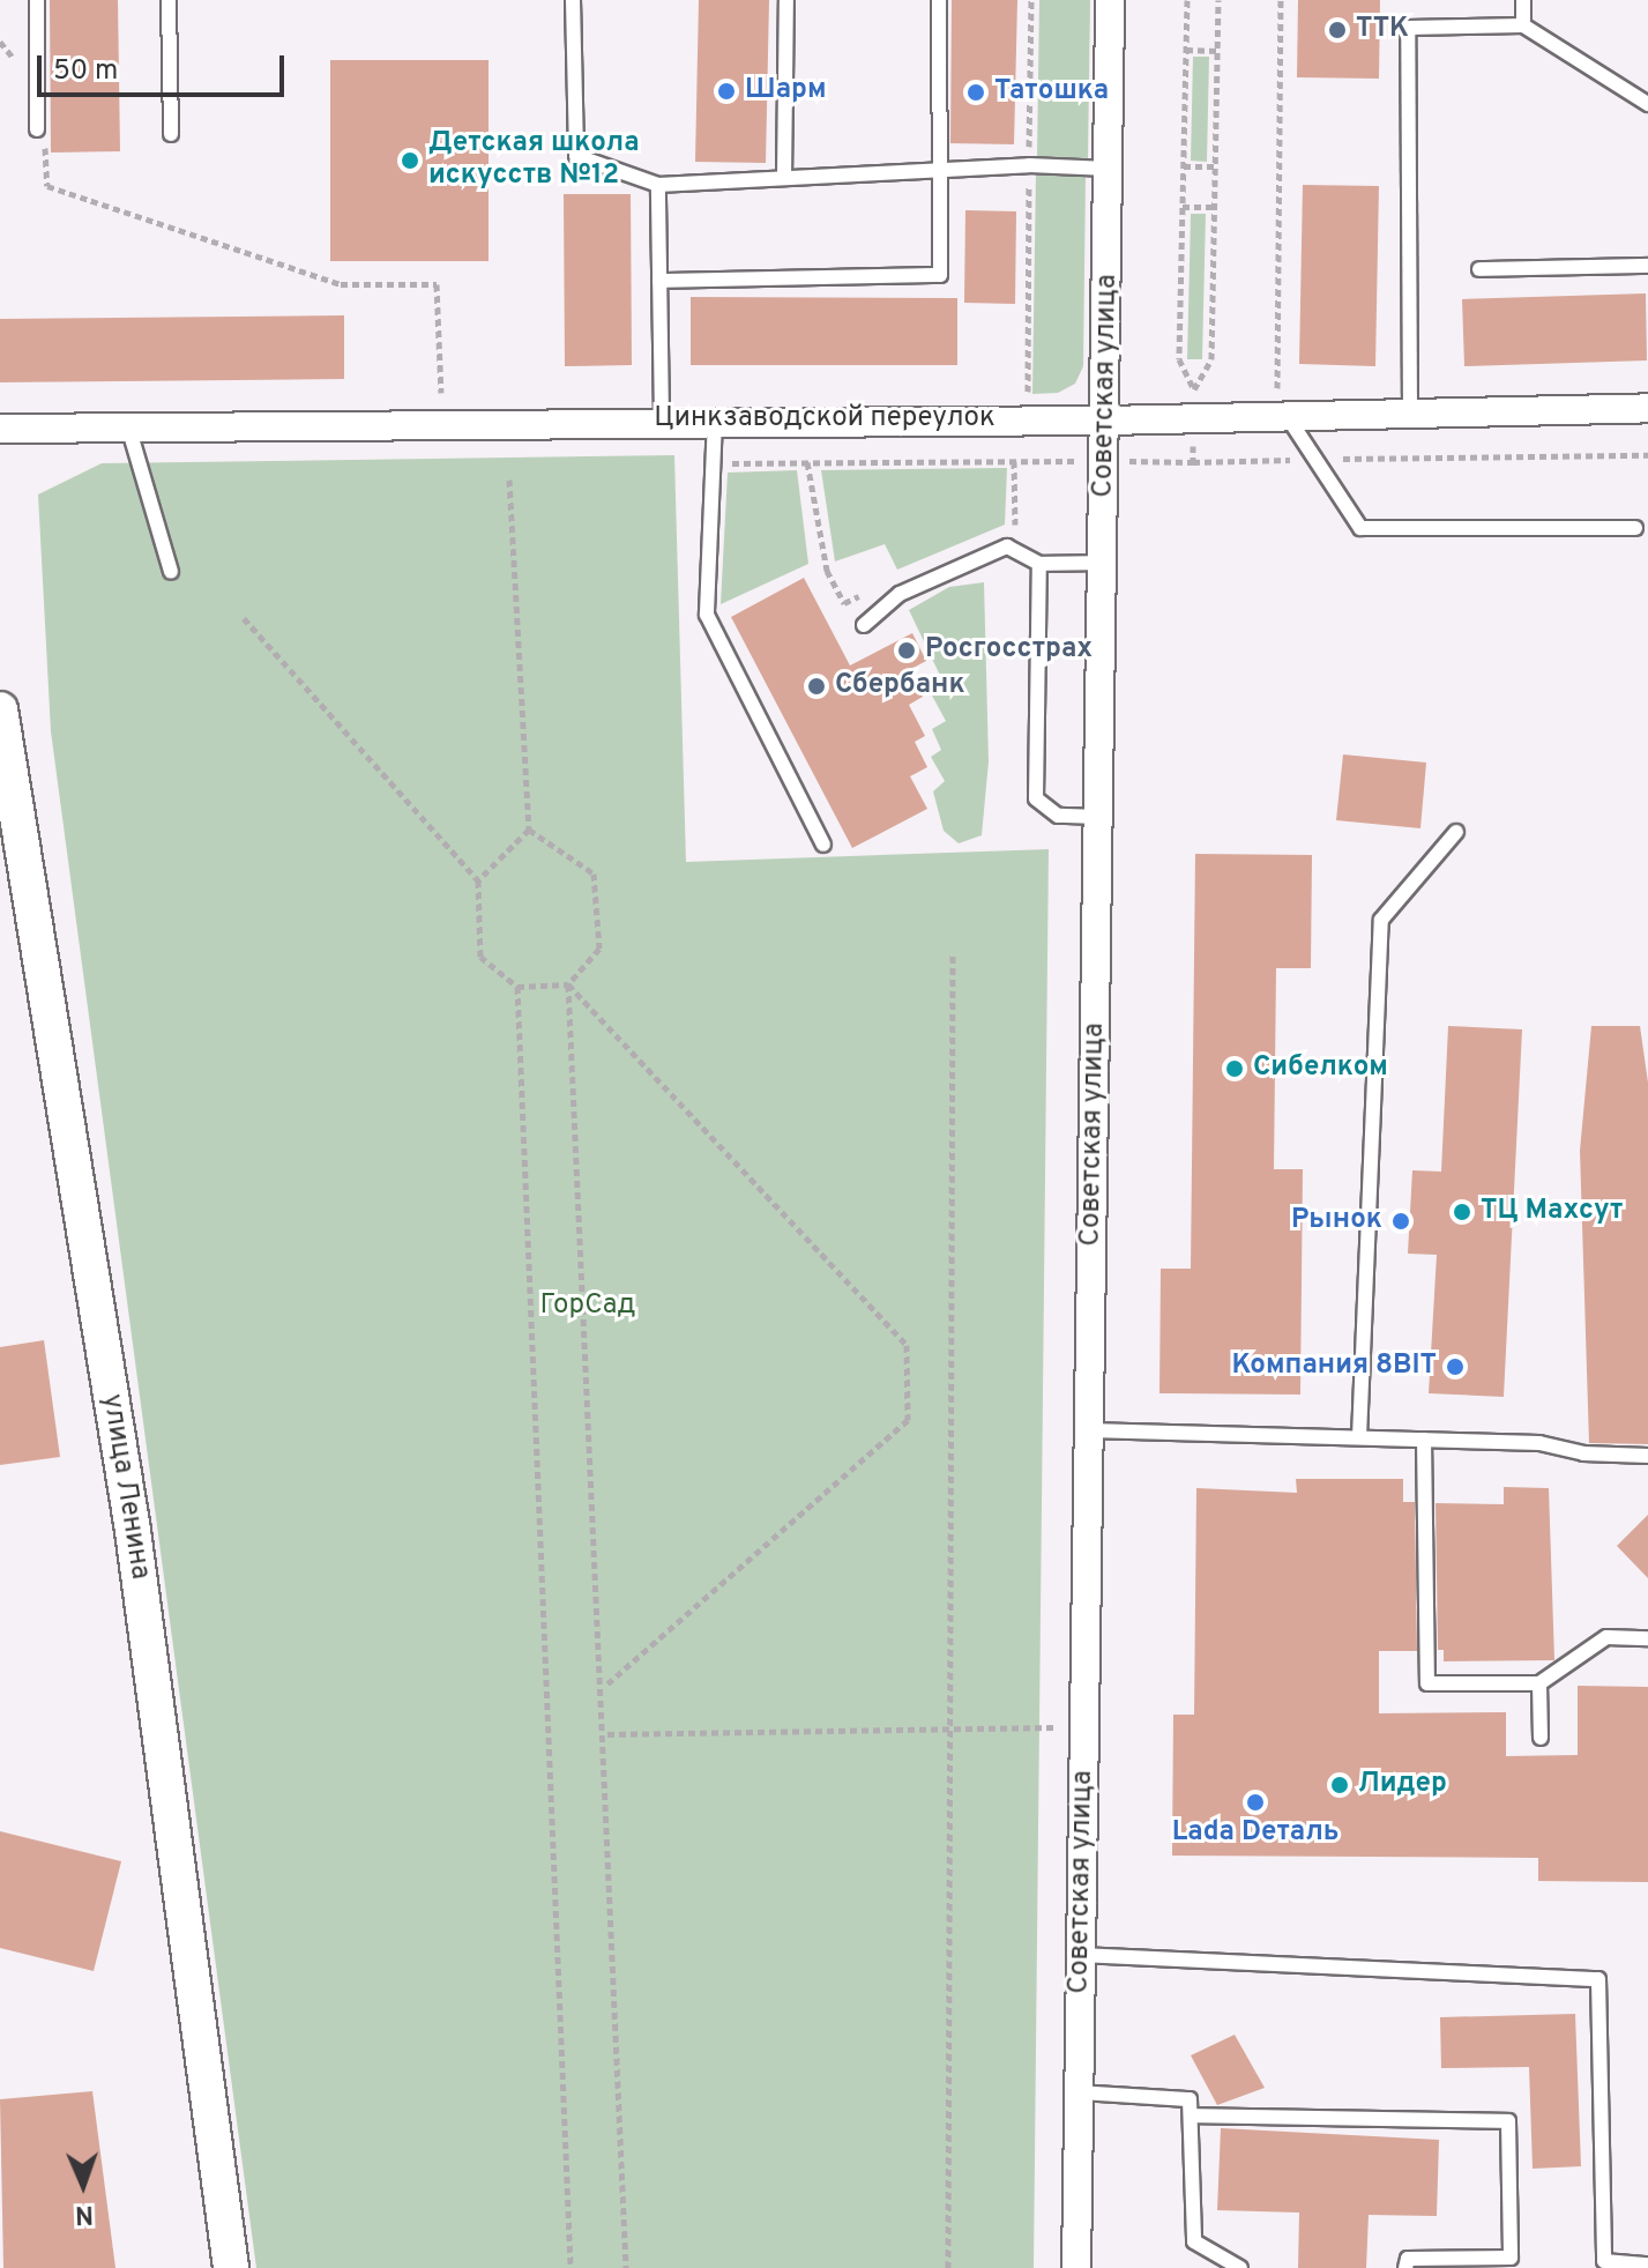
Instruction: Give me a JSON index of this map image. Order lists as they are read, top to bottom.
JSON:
{
  "streets": {
    "street": ["Советская улица", "Цинкзаводской переулок", "улица Ленина"]
  },
  "crossings": [
    ["Советская улица", "Цинкзаводской переулок"]
  ],
  "parks": ["ГорСад"],
  "places": [
    "ТТК",
    "Шарм",
    "Татошка",
    "Детская школа искусств №12",
    "Росгосстрах",
    "Сбербанк",
    "Сибелком",
    "ТЦ Махсут",
    "Рынок",
    "Компания 8BIT",
    "Лидер",
    "Lada Dеталь"
  ],
  "scale_bar": "50 m",
  "north": "bottom"
}
